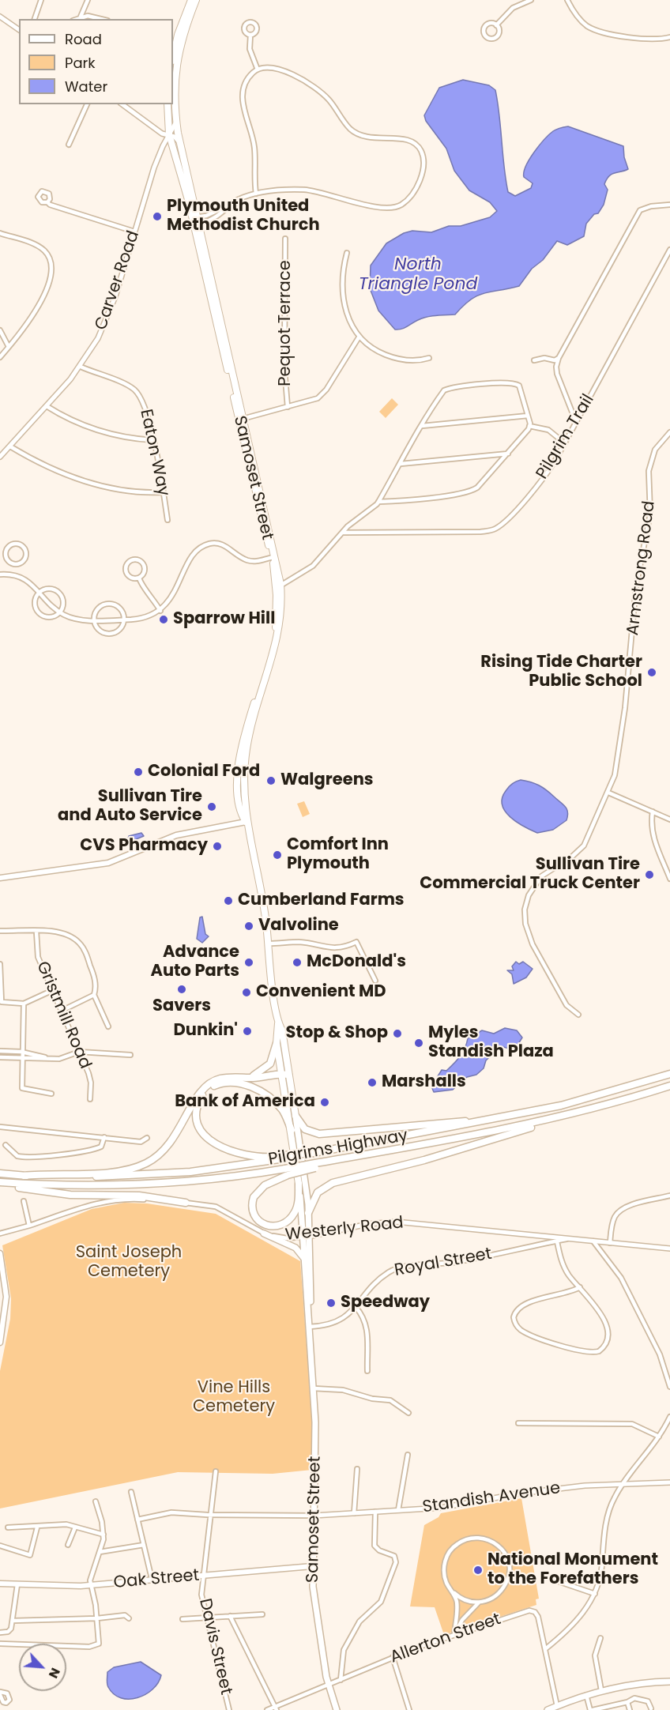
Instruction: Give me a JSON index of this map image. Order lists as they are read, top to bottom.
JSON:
{
  "streets": {
    "highway": ["Carver Road", "Samoset Street", "Pilgrims Highway"],
    "main road": ["Oak Street"],
    "street": [
      "Pequot Terrace",
      "Pilgrim Trail",
      "Eaton Way",
      "Armstrong Road",
      "Gristmill Road",
      "Westerly Road",
      "Royal Street",
      "Standish Avenue",
      "Allerton Street",
      "Davis Street"
    ]
  },
  "crossings": [
    ["Carver Road", "Eaton Way"],
    ["Carver Road", "Samoset Street"],
    ["Samoset Street", "Westerly Road"],
    ["Samoset Street", "Royal Street"],
    ["Samoset Street", "Standish Avenue"],
    ["Samoset Street", "Oak Street"],
    ["Samoset Street", "Allerton Street"],
    ["Westerly Road", "Royal Street"],
    ["Oak Street", "Davis Street"]
  ],
  "water": ["North Triangle Pond"],
  "parks": ["Saint Joseph Cemetery", "Vine Hills Cemetery"],
  "places": [
    "Plymouth United Methodist Church",
    "Sparrow Hill",
    "Rising Tide Charter Public School",
    "Colonial Ford",
    "Walgreens",
    "Sullivan Tire and Auto Service",
    "CVS Pharmacy",
    "Comfort Inn Plymouth",
    "Sullivan Tire Commercial Truck Center",
    "Cumberland Farms",
    "Valvoline",
    "Advance Auto Parts",
    "McDonald's",
    "Savers",
    "Convenient MD",
    "Dunkin'",
    "Stop & Shop",
    "Myles Standish Plaza",
    "Marshalls",
    "Bank of America",
    "Speedway",
    "National Monument to the Forefathers"
  ],
  "legend": ["Road", "Park", "Water"],
  "north": "bottom right"
}
